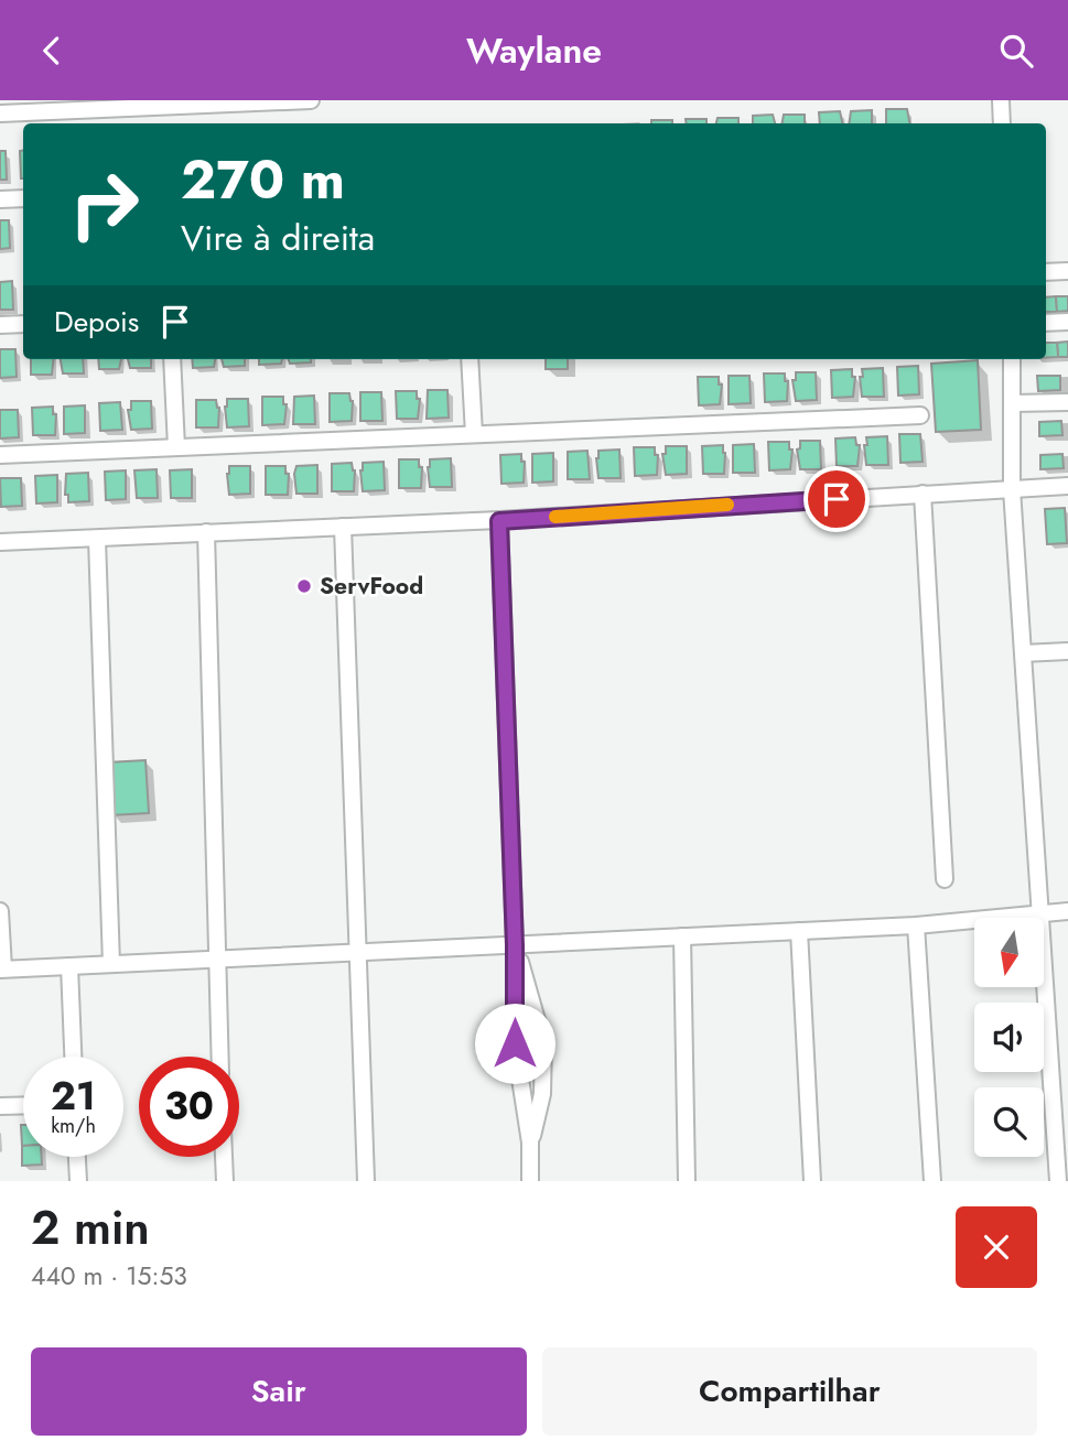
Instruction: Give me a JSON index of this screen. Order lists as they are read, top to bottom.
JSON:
{
  "places": ["ServFood"],
  "north": "bottom",
  "page": {
    "header": "Waylane",
    "turn": ["270 m", "Vire à direita"],
    "then": "Depois",
    "speed": "21 km/h",
    "limit": "30",
    "heading": ["2 min", "440 m · 15:53"],
    "buttons": ["Sair", "Compartilhar"]
  }
}
